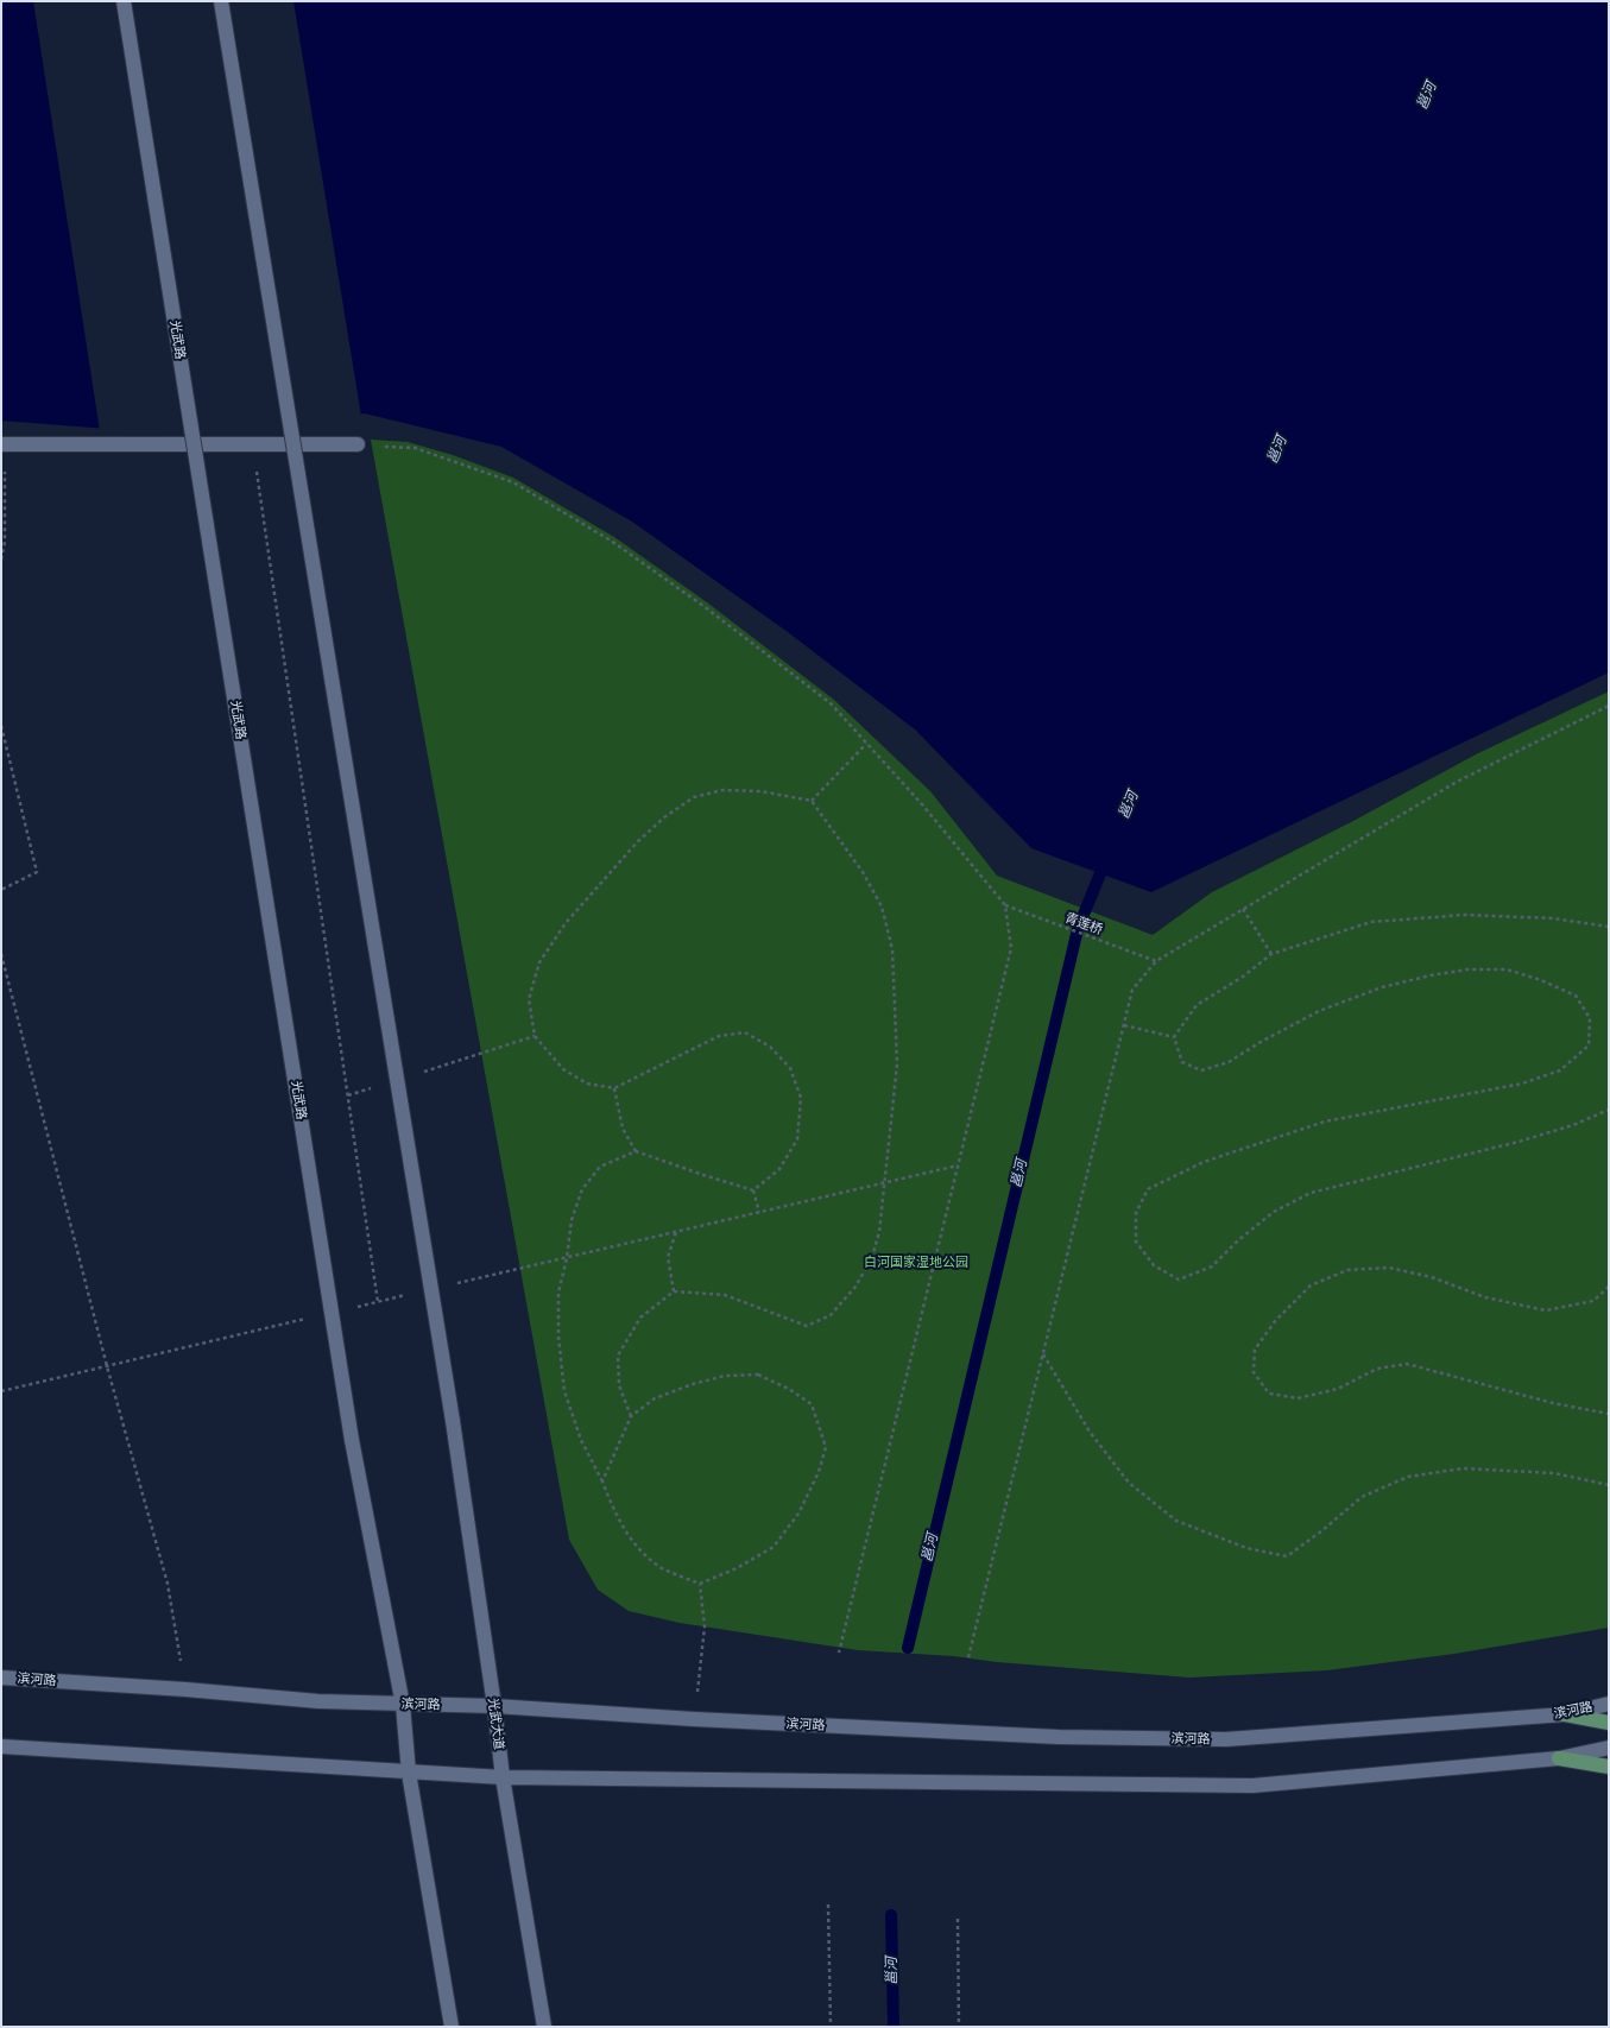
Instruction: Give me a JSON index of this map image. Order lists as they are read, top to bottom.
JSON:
{
  "streets": {
    "main road": ["光武路", "滨河路", "光武大道"],
    "path": ["青莲桥"]
  },
  "crossings": [
    ["光武路", "滨河路"],
    ["滨河路", "光武大道"]
  ],
  "water": ["邕河"],
  "parks": ["白河国家湿地公园"]
}
